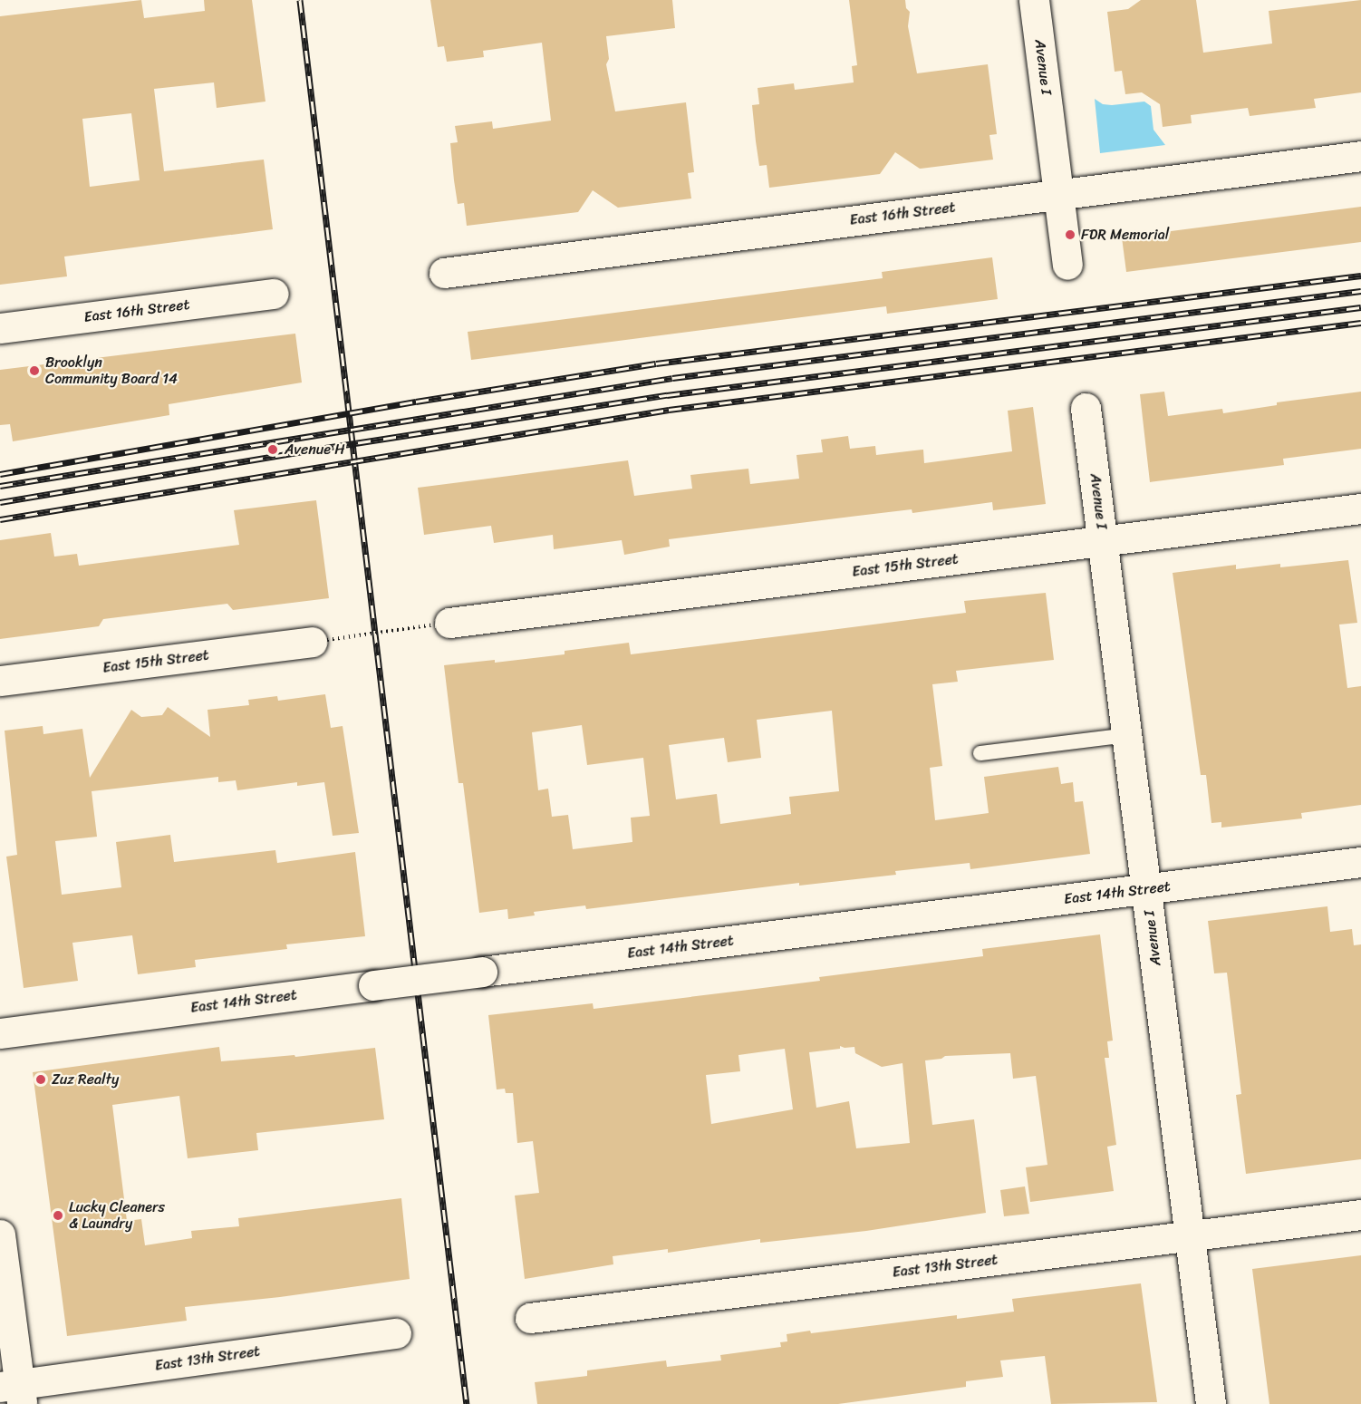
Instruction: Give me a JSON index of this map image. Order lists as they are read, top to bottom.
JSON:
{
  "streets": {
    "street": [
      "Avenue I",
      "East 16th Street",
      "East 15th Street",
      "East 14th Street",
      "East 13th Street"
    ]
  },
  "crossings": [
    ["Avenue I", "East 16th Street"],
    ["Avenue I", "East 15th Street"],
    ["Avenue I", "East 14th Street"],
    ["Avenue I", "East 13th Street"]
  ],
  "places": [
    "FDR Memorial",
    "Brooklyn Community Board 14",
    "Avenue H",
    "Zuz Realty",
    "Lucky Cleaners & Laundry"
  ]
}
